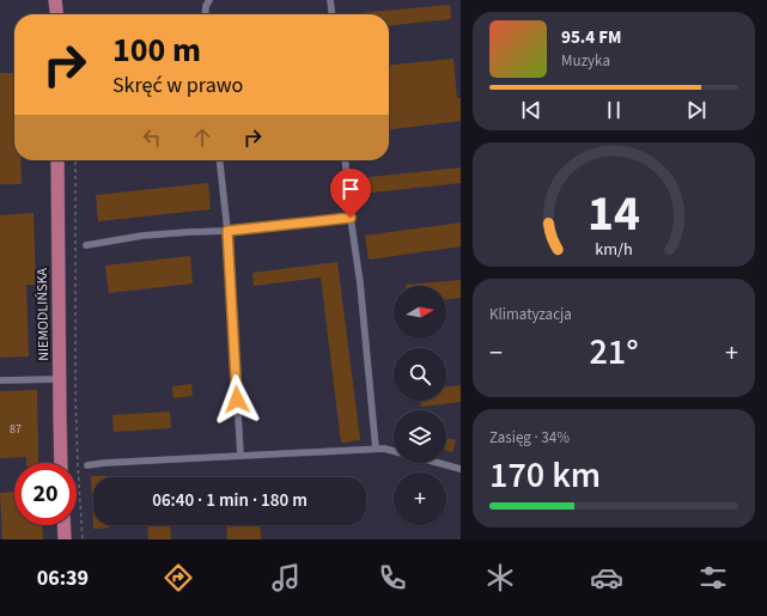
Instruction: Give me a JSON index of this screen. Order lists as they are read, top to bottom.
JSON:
{
  "streets": {
    "main road": ["NIEMODLIŃSKA"]
  },
  "house_numbers": ["87"],
  "north": "right",
  "page": {
    "turn": ["100 m", "Skręć w prawo"],
    "song": ["95.4 FM", "Muzyka"],
    "tile": [
      "Klimatyzacja",
      ["Zasięg · 34%", "170 km"]
    ],
    "map_buttons": "+",
    "heat": ["−", "21°", "+"],
    "limit": "20",
    "trip": "06:40 · 1 min · 180 m",
    "tabs": "06:39",
    "gauge": ["14", "km/h"]
  }
}
